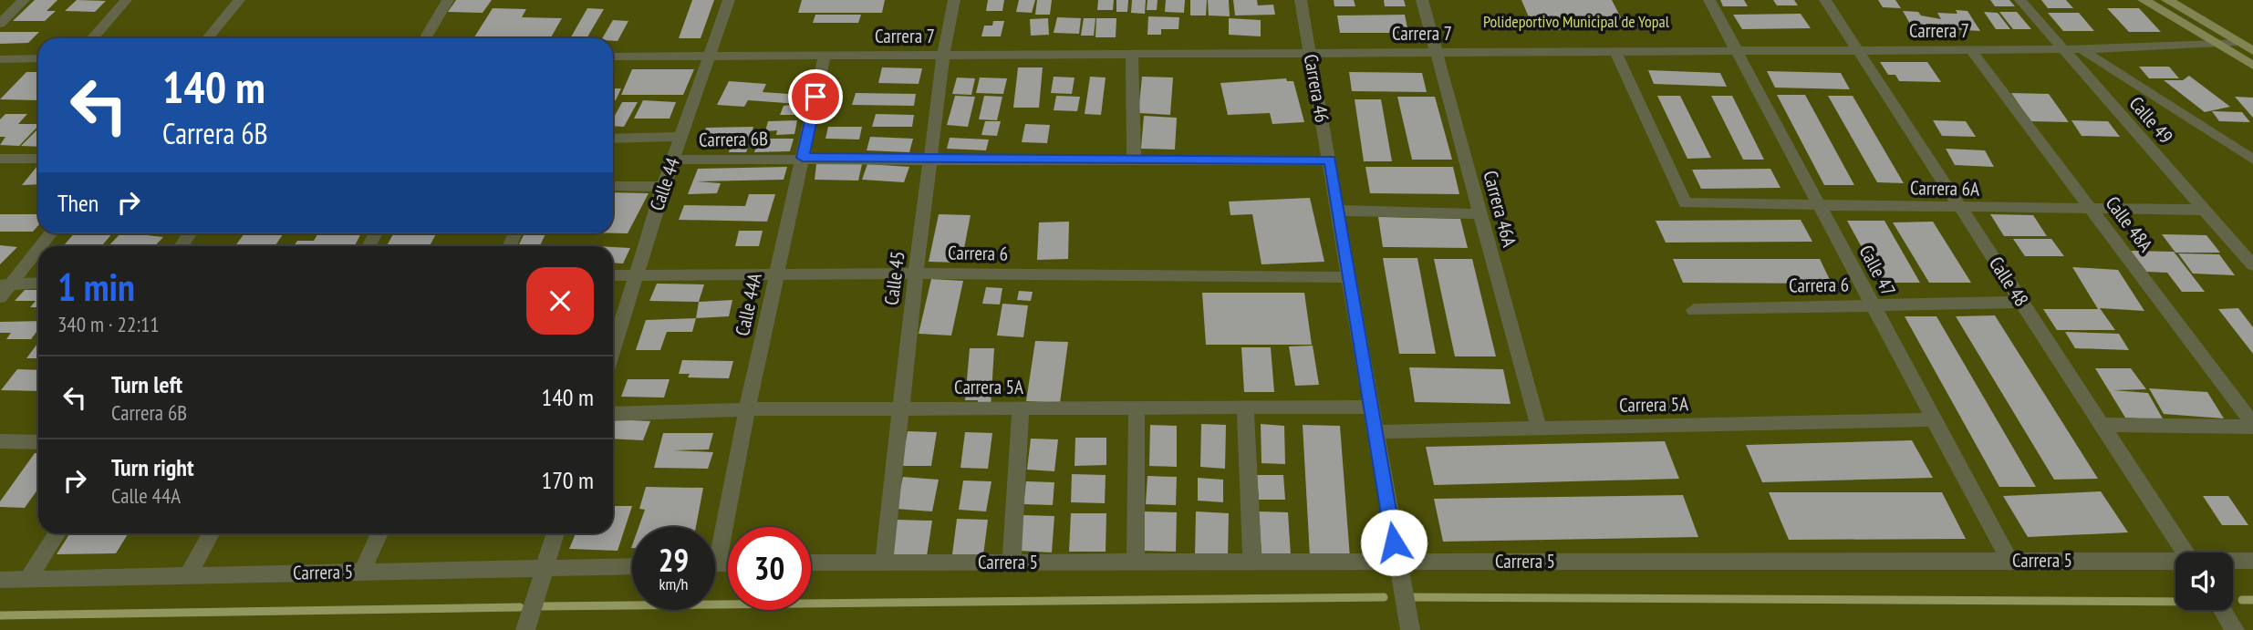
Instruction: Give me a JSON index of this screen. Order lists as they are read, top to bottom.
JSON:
{
  "streets": {
    "street": [
      "Carrera 7",
      "Carrera 46",
      "Calle 49",
      "Carrera 6B",
      "Calle 44",
      "Carrera 6A",
      "Carrera 46A",
      "Calle 48A",
      "Carrera 6",
      "Calle 47",
      "Calle 45",
      "Calle 48",
      "Calle 44A",
      "Carrera 5A",
      "Carrera 5"
    ]
  },
  "crossings": [
    ["Carrera 7", "Carrera 46"],
    ["Carrera 7", "Calle 49"],
    ["Carrera 7", "Calle 44"],
    ["Carrera 7", "Carrera 6A"],
    ["Carrera 7", "Carrera 46A"],
    ["Carrera 7", "Calle 48A"],
    ["Carrera 7", "Calle 47"],
    ["Carrera 7", "Calle 45"],
    ["Carrera 7", "Calle 48"],
    ["Carrera 7", "Calle 44A"],
    ["Carrera 46", "Carrera 6B"],
    ["Carrera 46", "Carrera 6"],
    ["Carrera 46", "Carrera 5A"],
    ["Carrera 46", "Carrera 5"],
    ["Calle 49", "Carrera 6A"],
    ["Carrera 6B", "Calle 44"],
    ["Carrera 6B", "Calle 45"],
    ["Carrera 6B", "Calle 44A"],
    ["Calle 44", "Carrera 6"],
    ["Carrera 6A", "Calle 48A"],
    ["Carrera 6A", "Calle 47"],
    ["Carrera 6A", "Calle 48"],
    ["Carrera 46A", "Carrera 5A"],
    ["Carrera 6", "Calle 47"],
    ["Carrera 6", "Calle 45"],
    ["Carrera 6", "Calle 48"],
    ["Carrera 6", "Calle 44A"],
    ["Calle 47", "Carrera 5A"],
    ["Calle 47", "Carrera 5"],
    ["Calle 45", "Carrera 5A"],
    ["Calle 45", "Carrera 5"],
    ["Calle 44A", "Carrera 5A"]
  ],
  "parks": ["Polideportivo Municipal de Yopal"],
  "page": {
    "turn": ["140 m", "Carrera 6B"],
    "then": "Then",
    "heading": ["1 min", "340 m · 22:11"],
    "list": [
      {
        "name": "Turn left",
        "note": "Carrera 6B",
        "value": "140 m"
      },
      {
        "name": "Turn right",
        "note": "Calle 44A",
        "value": "170 m"
      }
    ],
    "speed": "29 km/h",
    "limit": "30"
  }
}
